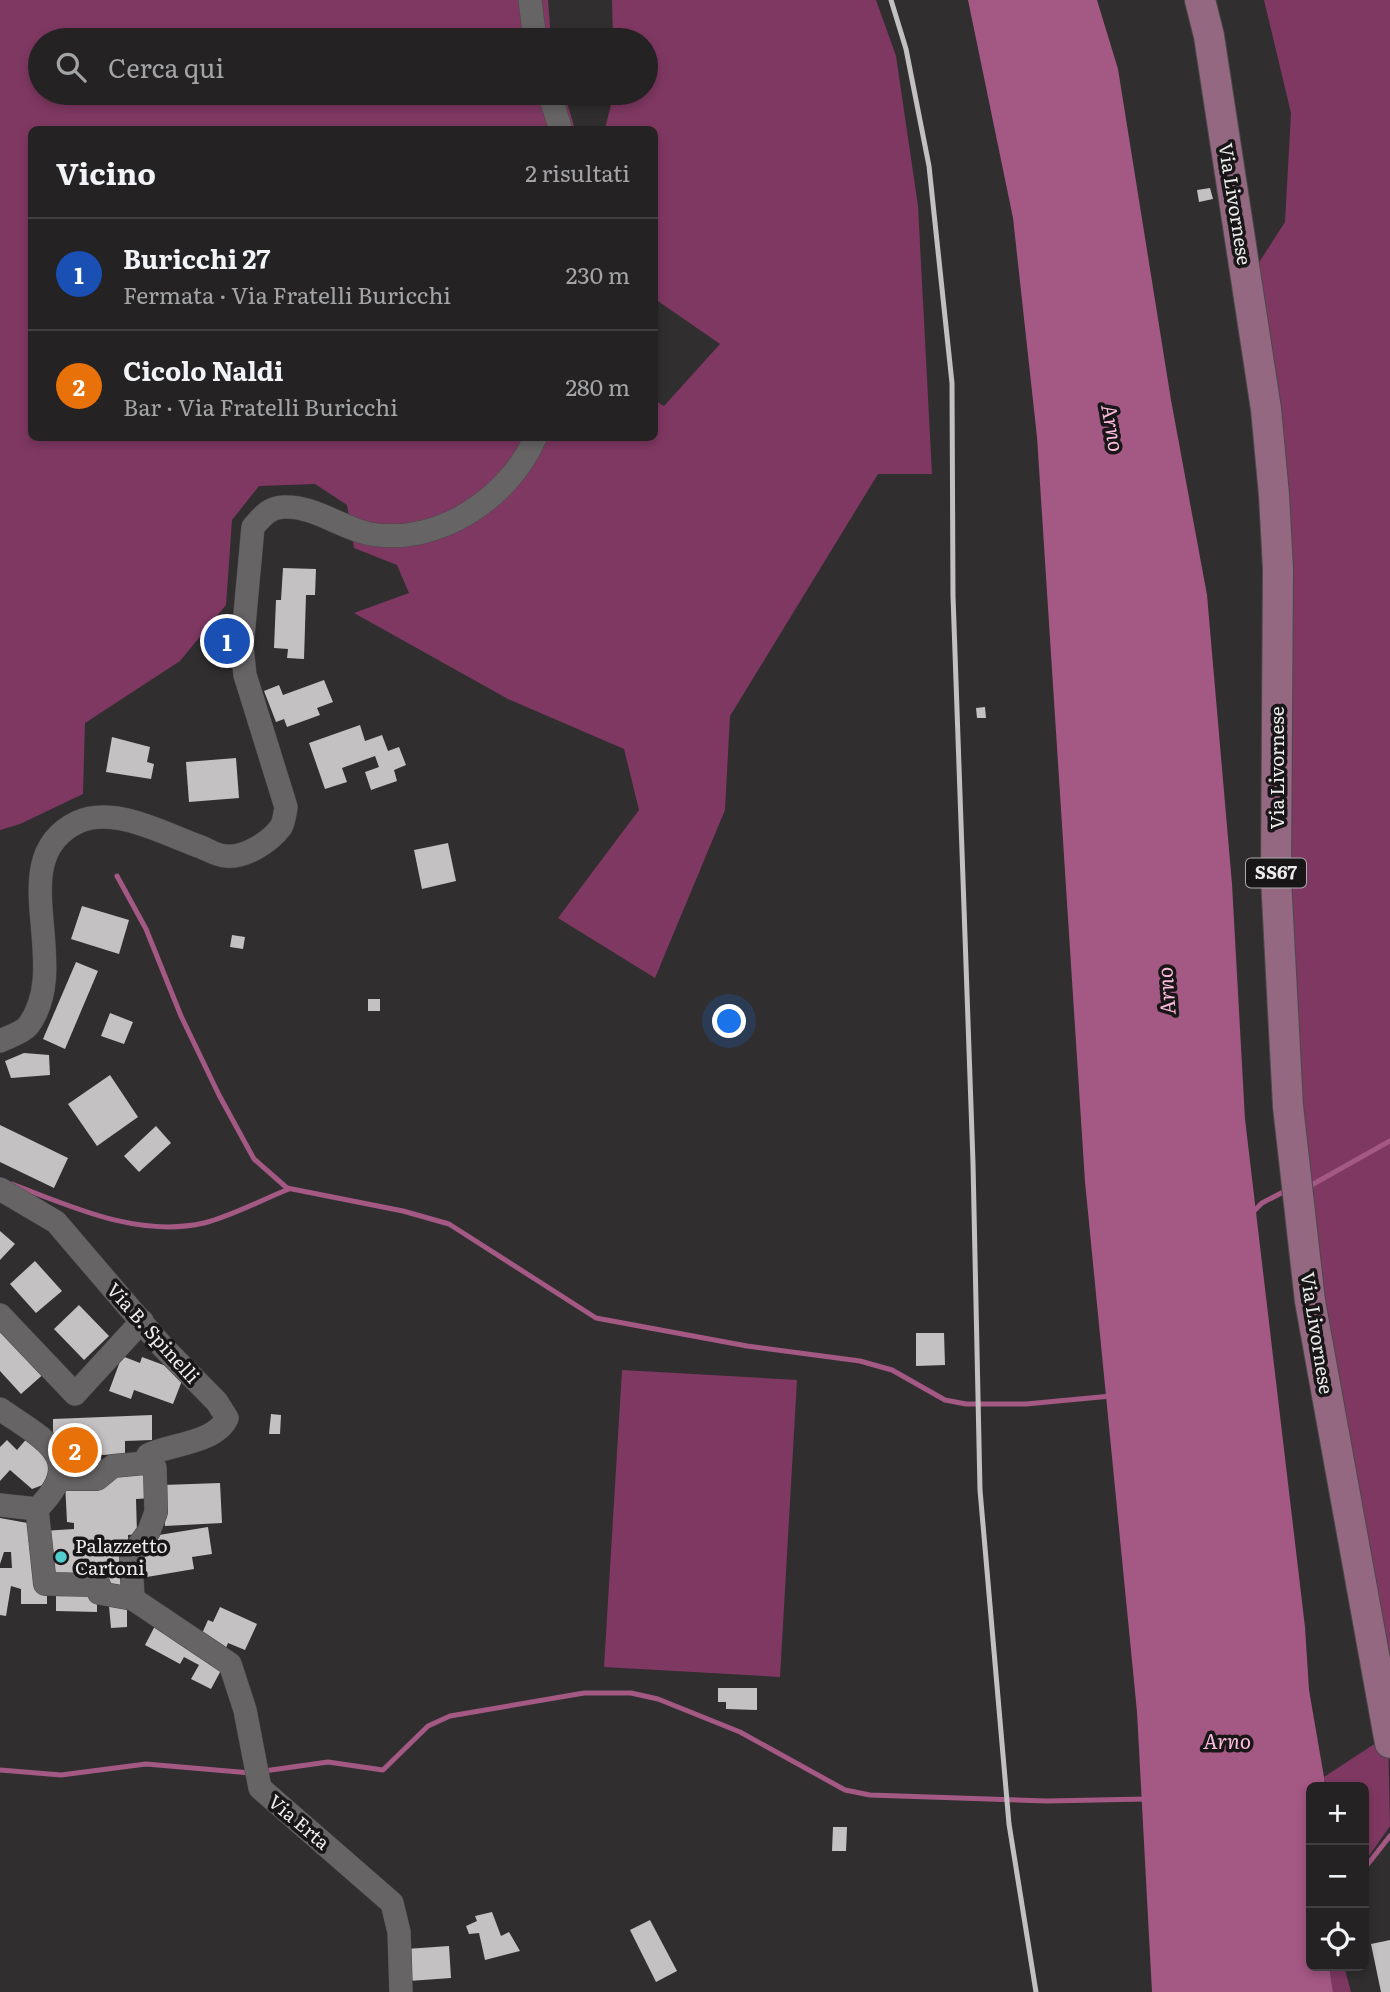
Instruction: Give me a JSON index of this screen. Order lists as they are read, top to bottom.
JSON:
{
  "streets": {
    "main road": ["Via Livornese", "SS67"],
    "street": ["Via B. Spinelli", "Via Erta"]
  },
  "water": ["Arno"],
  "places": ["Palazzetto Cartoni"],
  "page": {
    "search": "Cerca qui",
    "heading": ["Vicino", "2 risultati"],
    "list": [
      {
        "mark": "1",
        "name": "Buricchi 27",
        "note": "Fermata · Via Fratelli Buricchi",
        "value": "230 m"
      },
      {
        "mark": "2",
        "name": "Cicolo Naldi",
        "note": "Bar · Via Fratelli Buricchi",
        "value": "280 m"
      }
    ],
    "pins": ["1", "2"],
    "map_buttons": ["+", "−"]
  }
}
